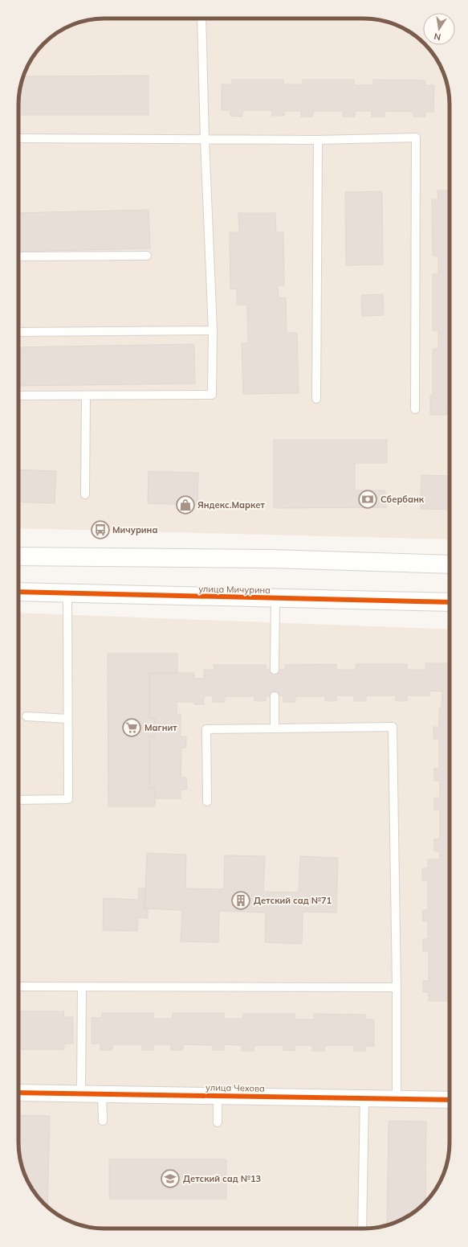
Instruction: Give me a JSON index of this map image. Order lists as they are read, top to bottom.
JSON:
{
  "streets": {
    "street": ["улица Мичурина", "улица Чехова"]
  },
  "places": {
    "bank": ["Сбербанк"],
    "shop": ["Яндекс.Маркет"],
    "bus stop": ["Мичурина"],
    "supermarket": ["Магнит"],
    "building": ["Детский сад №71"],
    "school or university": ["Детский сад №13"]
  },
  "north": "bottom"
}
